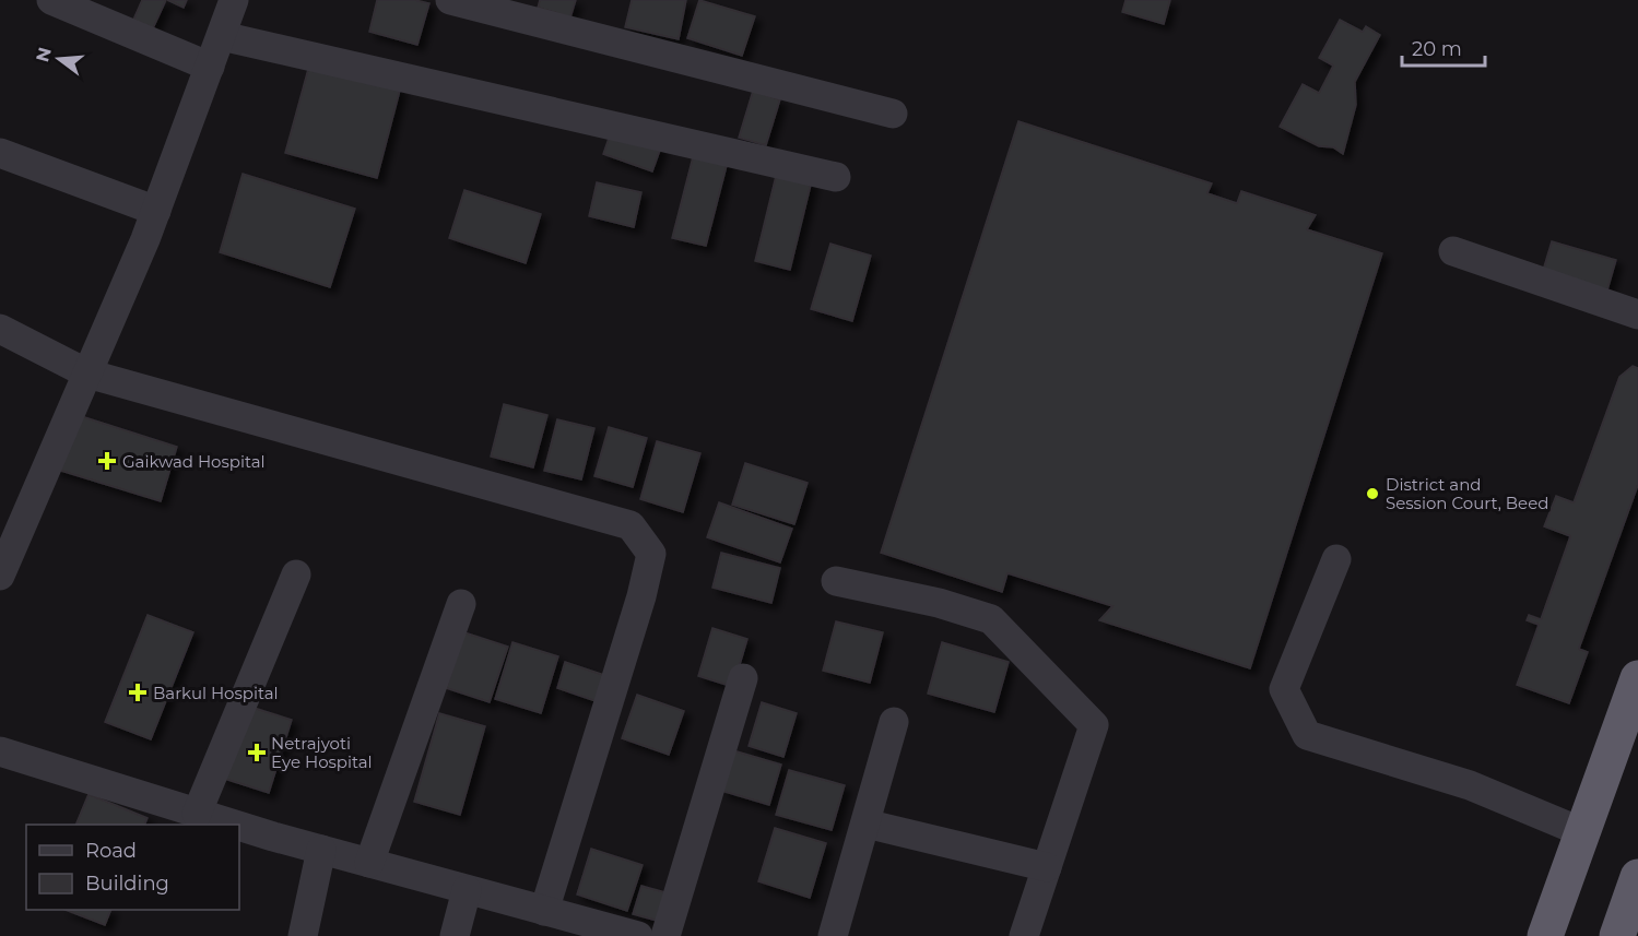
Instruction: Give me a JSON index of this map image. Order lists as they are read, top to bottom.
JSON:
{
  "places": {
    "health": ["Gaikwad Hospital", "Barkul Hospital", "Netrajyoti Eye Hospital"],
    "other": ["District and Session Court, Beed"]
  },
  "legend": ["Road", "Building"],
  "scale_bar": "20 m",
  "north": "left"
}
